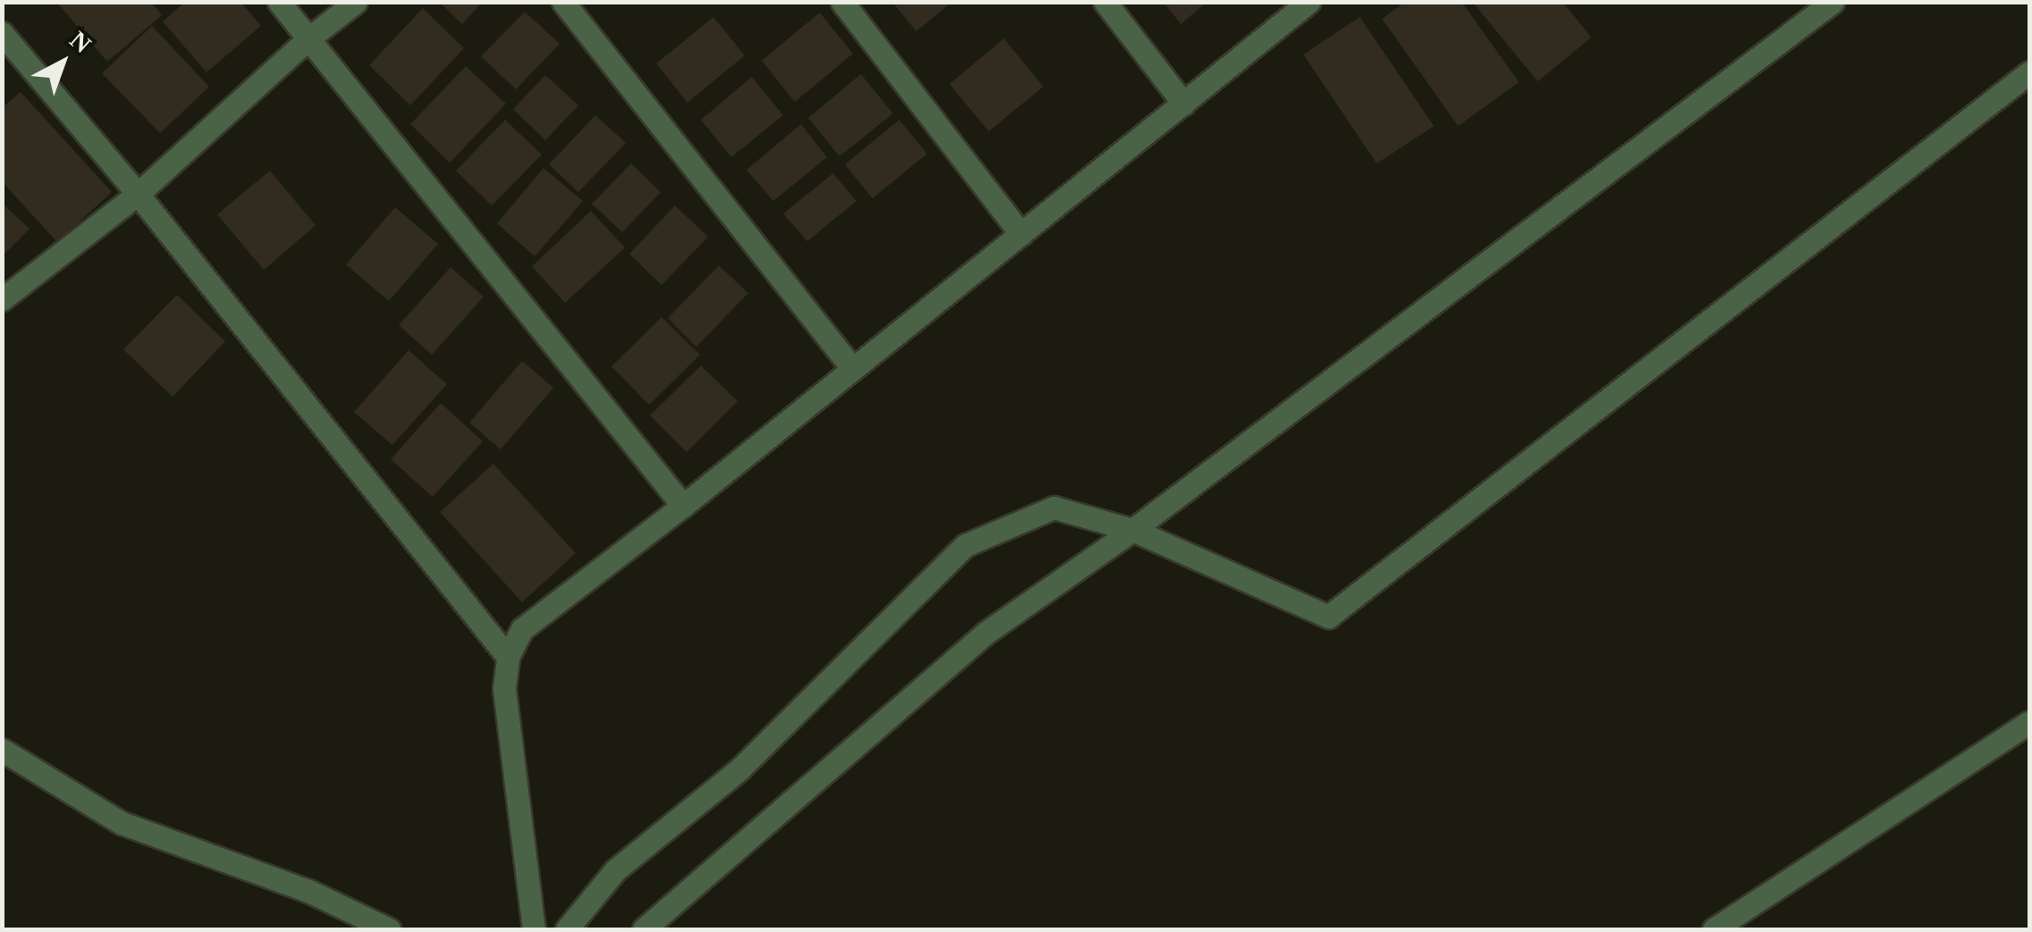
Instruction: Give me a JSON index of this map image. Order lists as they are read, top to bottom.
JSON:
{
  "north": "top right"
}
